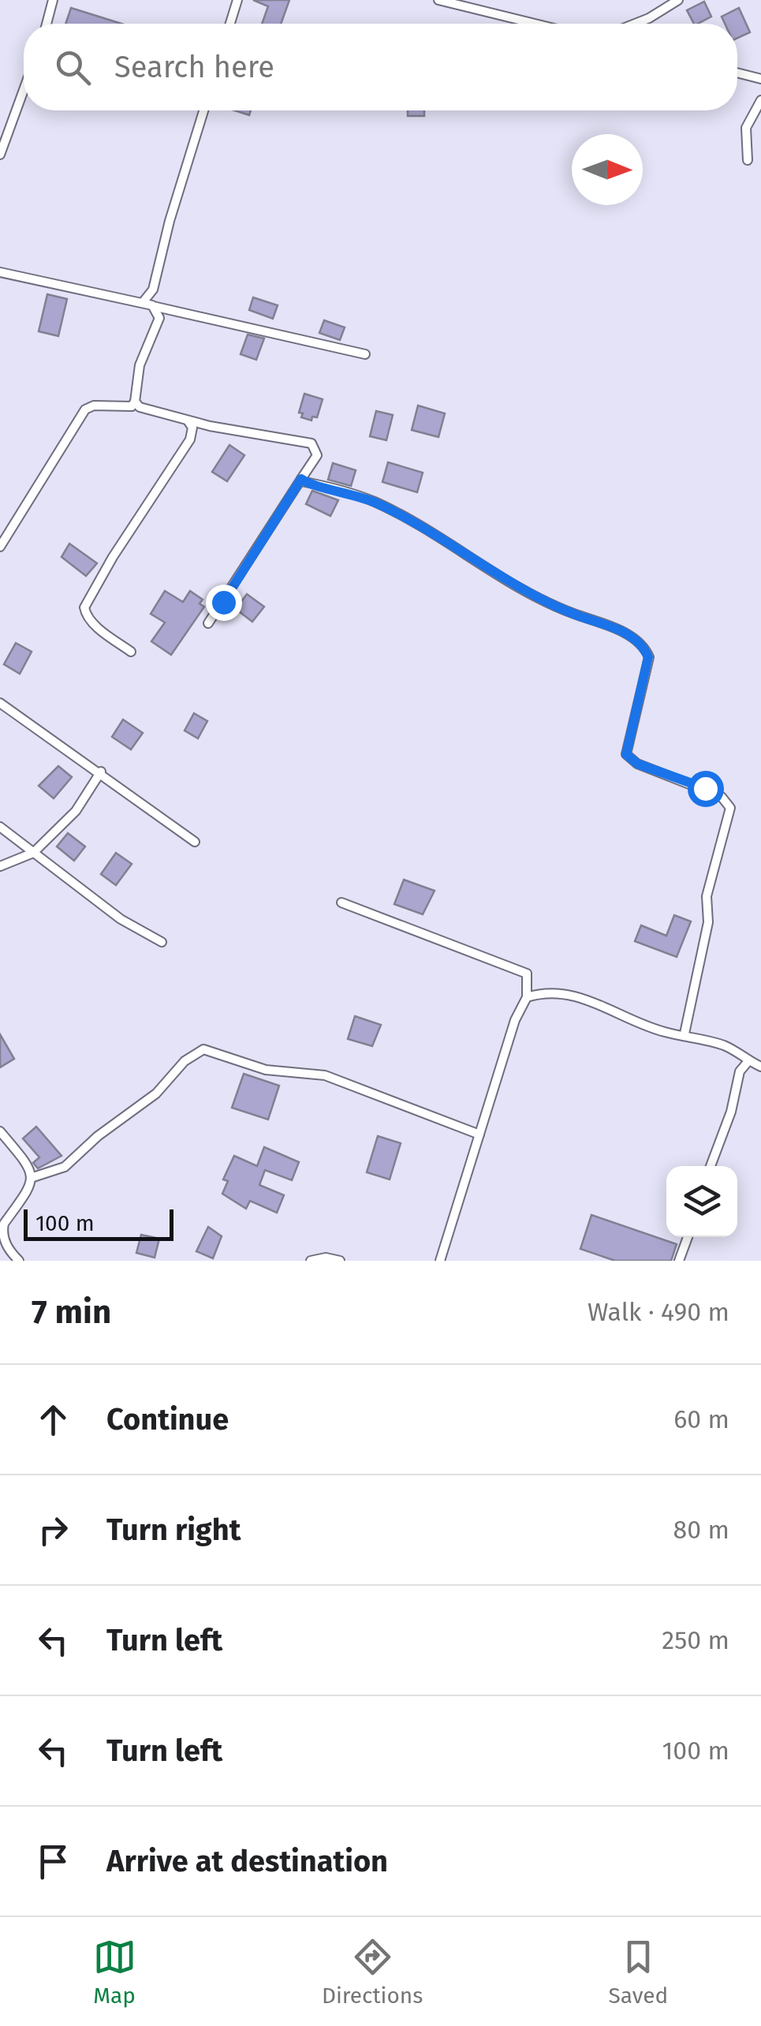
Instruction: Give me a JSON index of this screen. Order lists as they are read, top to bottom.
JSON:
{
  "scale_bar": "100 m",
  "north": "right",
  "page": {
    "search": "Search here",
    "scale": "100 m",
    "heading": ["7 min", "Walk · 490 m"],
    "list": [
      ["Continue", "60 m"],
      ["Turn right", "80 m"],
      ["Turn left", "250 m"],
      ["Turn left", "100 m"],
      "Arrive at destination"
    ],
    "nav": ["Map", "Directions", "Saved"]
  }
}
